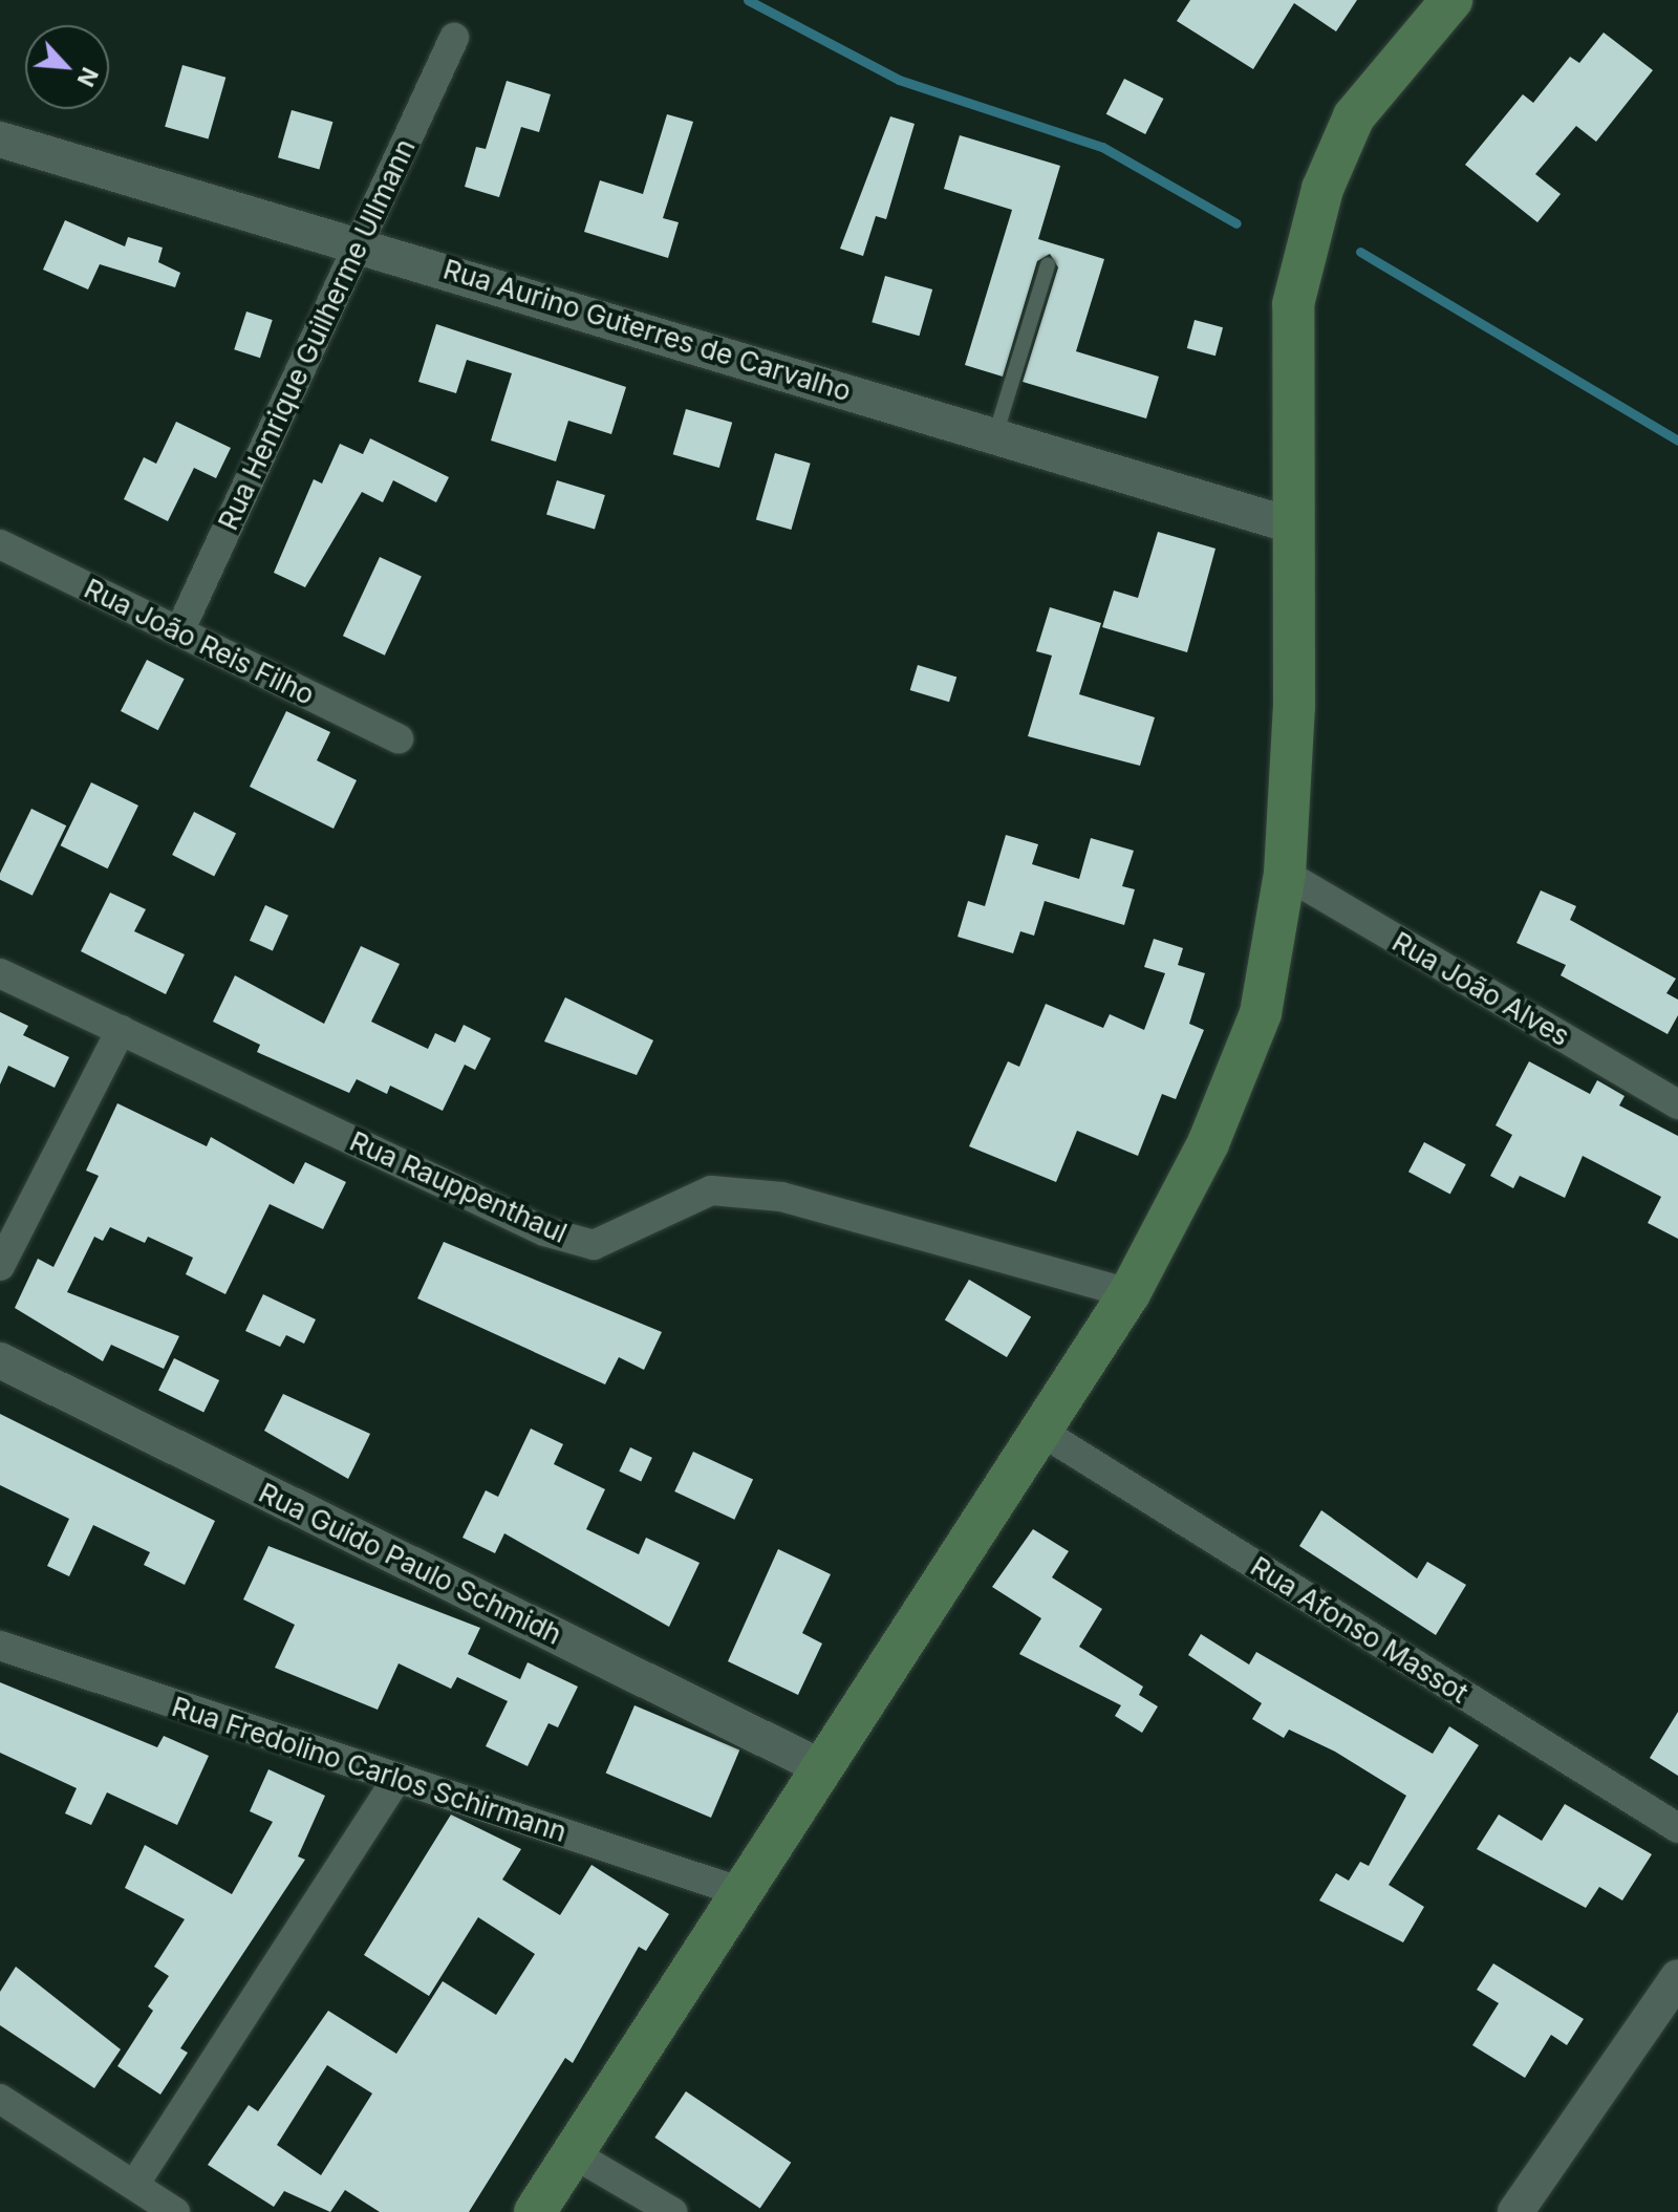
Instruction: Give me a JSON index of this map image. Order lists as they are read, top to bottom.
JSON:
{
  "streets": {
    "street": [
      "Rua Aurino Guterres de Carvalho",
      "Rua Henrique Guilherme Ullmann",
      "Rua João Reis Filho",
      "Rua João Alves",
      "Rua Rauppenthaul",
      "Rua Guido Paulo Schmidh",
      "Rua Afonso Massot",
      "Rua Fredolino Carlos Schirmann"
    ]
  },
  "crossings": [
    ["Rua Aurino Guterres de Carvalho", "Rua Henrique Guilherme Ullmann"],
    ["Rua Henrique Guilherme Ullmann", "Rua João Reis Filho"]
  ],
  "north": "bottom right"
}
